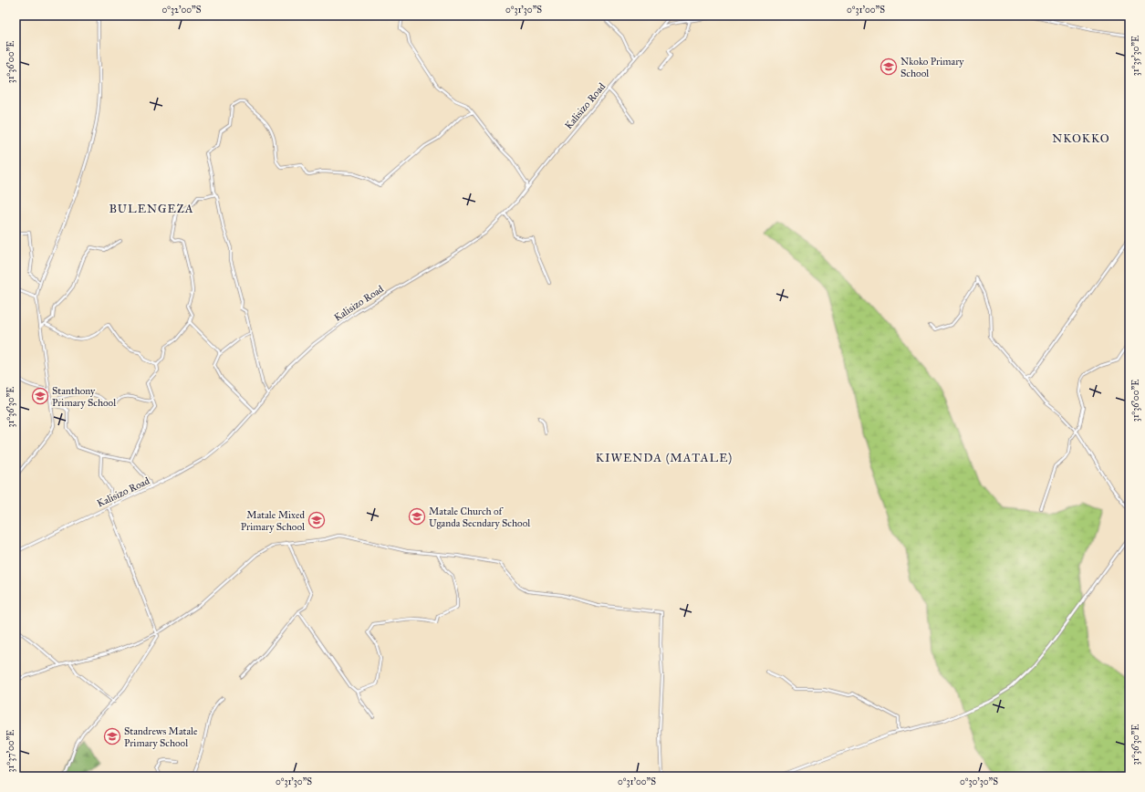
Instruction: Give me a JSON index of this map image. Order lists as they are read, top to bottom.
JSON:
{
  "streets": {
    "street": ["Kalisizo Road"]
  },
  "districts": ["NKOKKO", "BULENGEZA", "KIWENDA (MATALE)"],
  "places": {
    "school or university": [
      "Nkoko Primary School",
      "Stanthony Primary School",
      "Matale Church of Uganda Secndary School",
      "Matale Mixed Primary School",
      "Standrews Matale Primary School"
    ]
  },
  "coordinates": [
    "0°32'00\"S",
    "0°31'30\"S",
    "0°31'00\"S",
    "31°35'30\"E",
    "31°36'00\"E",
    "31°36'30\"E",
    "31°37'00\"E",
    "0°30'30\"S"
  ]
}
